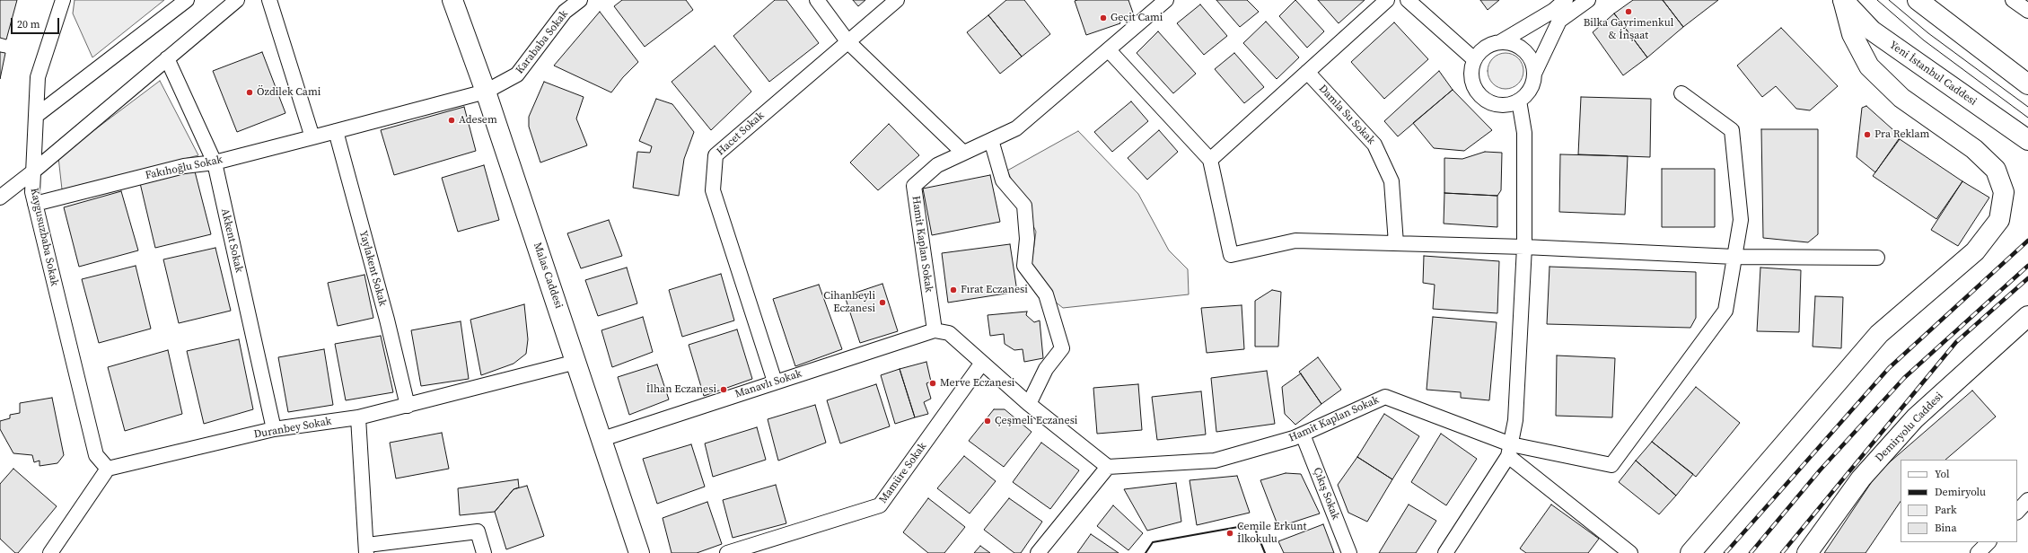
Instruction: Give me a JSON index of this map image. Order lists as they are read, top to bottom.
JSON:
{
  "streets": {
    "main road": ["Yeni İstanbul Caddesi", "Malas Caddesi", "Demiryolu Caddesi"],
    "street": [
      "Karababa Sokak",
      "Damla Su Sokak",
      "Hacet Sokak",
      "Fakıhoğlu Sokak",
      "Kaygusuzbaba Sokak",
      "Akkent Sokak",
      "Hamit Kaplan Sokak",
      "Yaylakent Sokak",
      "Manavlı Sokak",
      "Duranbey Sokak",
      "Mamüre Sokak",
      "Çıkış Sokak"
    ]
  },
  "crossings": [
    ["Karababa Sokak", "Fakıhoğlu Sokak"],
    ["Karababa Sokak", "Yaylakent Sokak"],
    ["Karababa Sokak", "Malas Caddesi"],
    ["Hacet Sokak", "Manavlı Sokak"],
    ["Fakıhoğlu Sokak", "Kaygusuzbaba Sokak"],
    ["Fakıhoğlu Sokak", "Akkent Sokak"],
    ["Fakıhoğlu Sokak", "Yaylakent Sokak"],
    ["Kaygusuzbaba Sokak", "Duranbey Sokak"],
    ["Akkent Sokak", "Duranbey Sokak"],
    ["Hamit Kaplan Sokak", "Manavlı Sokak"],
    ["Hamit Kaplan Sokak", "Çıkış Sokak"],
    ["Yaylakent Sokak", "Duranbey Sokak"],
    ["Malas Caddesi", "Manavlı Sokak"],
    ["Malas Caddesi", "Duranbey Sokak"]
  ],
  "places": [
    "Bilka Gayrimenkul & İnşaat",
    "Geçit Cami",
    "Özdilek Cami",
    "Adesem",
    "Pra Reklam",
    "Fırat Eczanesi",
    "Cihanbeyli Eczanesi",
    "Merve Eczanesi",
    "İlhan Eczanesi",
    "Çeşmeli Eczanesi",
    "Cemile Erkunt İlkokulu"
  ],
  "legend": [
    "Yol",
    "Demiryolu",
    "Park",
    "Bina"
  ],
  "scale_bar": "20 m"
}
